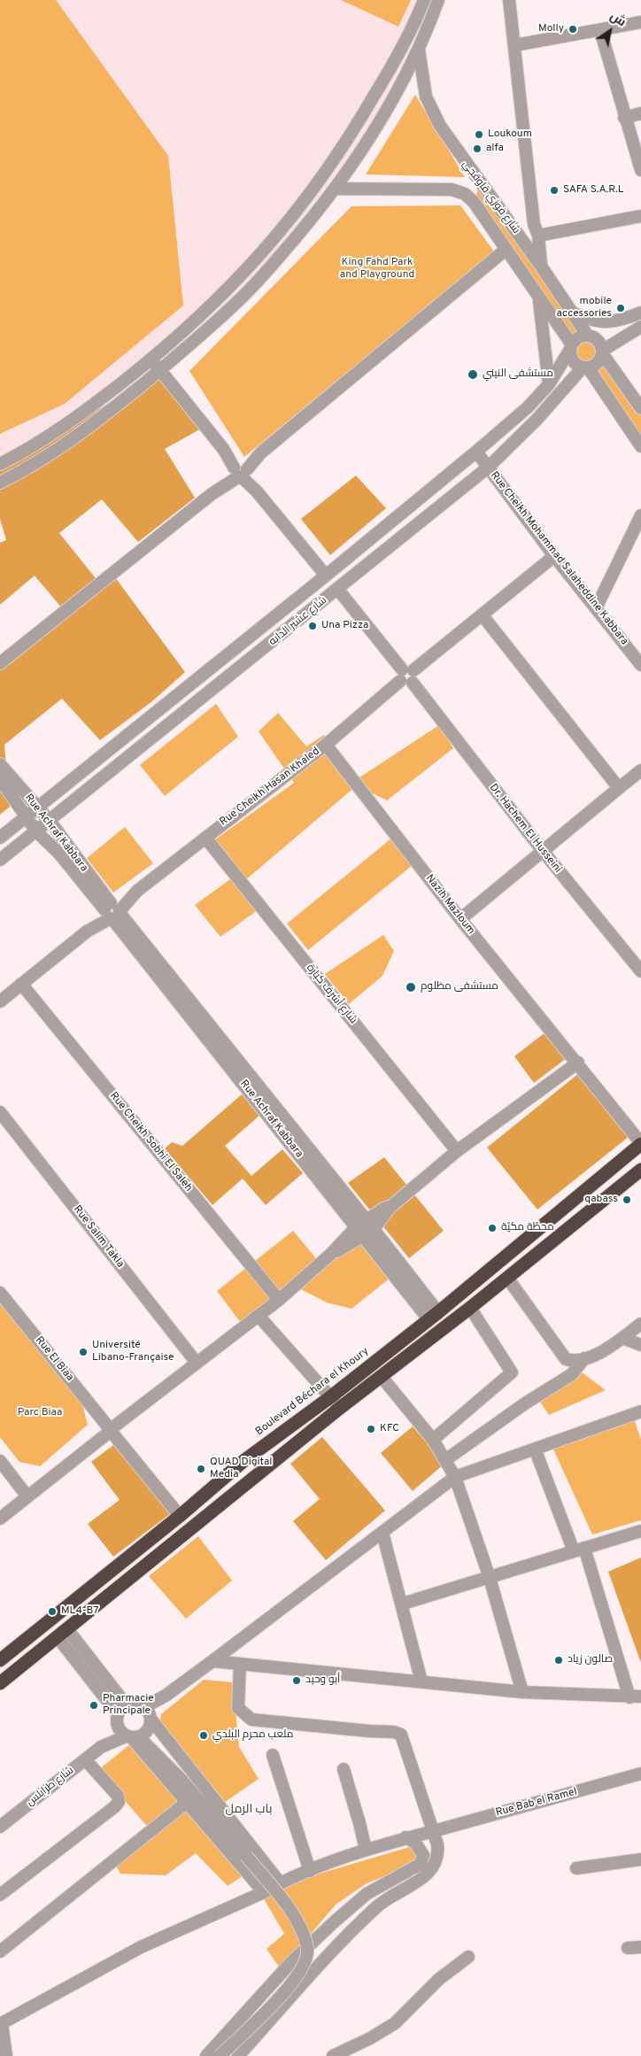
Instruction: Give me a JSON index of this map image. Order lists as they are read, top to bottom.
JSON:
{
  "streets": {
    "highway": ["Boulevard Béchara el Khoury"],
    "street": [
      "شارع فوزي قاوقجي",
      "Rue Cheikh Mohammad Salaheddine Kabbara",
      "شارع عشير الدايه",
      "Rue Cheikh Hasan Khaled",
      "Dr. Hachem El Husseini",
      "Rue Achraf Kabbara",
      "Nazih Mazloum",
      "شارع أشرف كبارة",
      "Rue Cheikh Sobhi El Saleh",
      "Rue Salim Takla",
      "Rue El Biaa",
      "شارع طرابلس",
      "Rue Bab el Ramel"
    ]
  },
  "crossings": [
    ["شارع فوزي قاوقجي", "شارع عشير الدايه"],
    ["Rue Cheikh Mohammad Salaheddine Kabbara", "شارع عشير الدايه"],
    ["Rue Cheikh Mohammad Salaheddine Kabbara", "Rue Cheikh Hasan Khaled"],
    ["شارع عشير الدايه", "Dr. Hachem El Husseini"],
    ["شارع عشير الدايه", "Rue Achraf Kabbara"],
    ["Rue Cheikh Hasan Khaled", "Dr. Hachem El Husseini"],
    ["Rue Cheikh Hasan Khaled", "Rue Achraf Kabbara"],
    ["Rue Cheikh Hasan Khaled", "Nazih Mazloum"],
    ["Rue Cheikh Hasan Khaled", "شارع أشرف كبارة"],
    ["Rue Cheikh Hasan Khaled", "Rue Cheikh Sobhi El Saleh"],
    ["Rue Achraf Kabbara", "Boulevard Béchara el Khoury"],
    ["Nazih Mazloum", "Boulevard Béchara el Khoury"],
    ["Rue El Biaa", "Boulevard Béchara el Khoury"]
  ],
  "districts": ["باب الرمل"],
  "parks": ["King Fahd Park and Playground", "Parc Biaa"],
  "places": [
    "Molly",
    "Loukoum",
    "alfa",
    "SAFA S.A.R.L",
    "mobile accessories",
    "مستشفى النيني",
    "Una Pizza",
    "مستشفى مظلوم",
    "qabass",
    "محطّة مكيّة",
    "Université Libano-Française",
    "KFC",
    "QUAD Digital Media",
    "ML4-B7",
    "صالون زياد",
    "أبو وحيد",
    "Pharmacie Principale",
    "ملعب محرم البلدي"
  ],
  "north": "top right"
}
